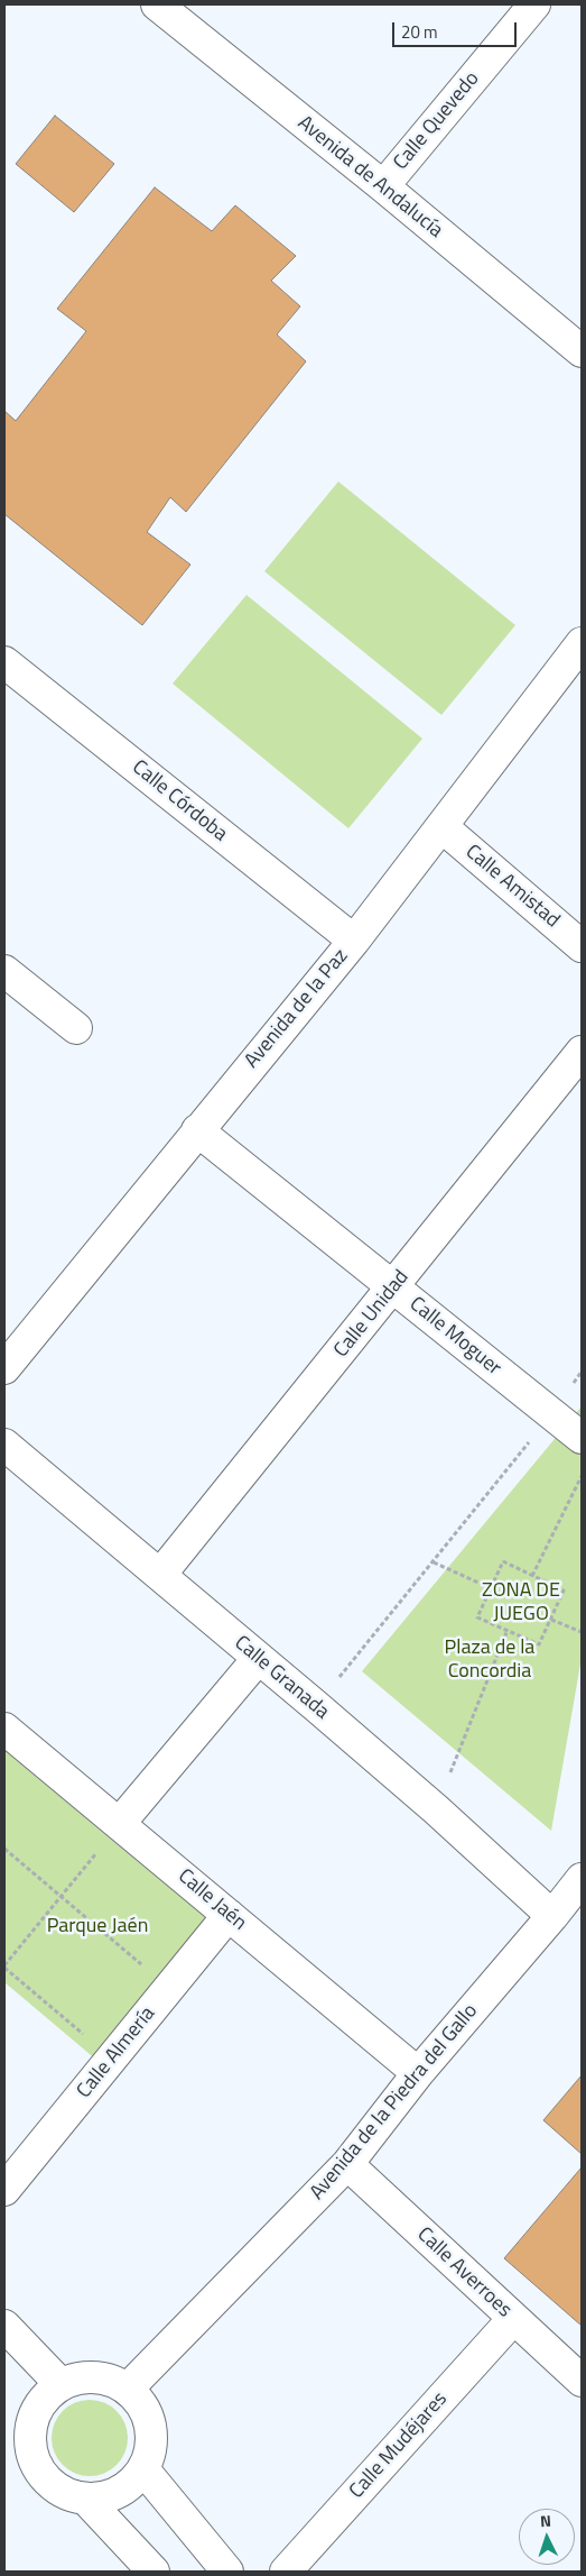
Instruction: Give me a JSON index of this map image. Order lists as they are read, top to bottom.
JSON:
{
  "streets": {
    "street": [
      "Calle Quevedo",
      "Avenida de Andalucía",
      "Calle Córdoba",
      "Calle Amistad",
      "Avenida de la Paz",
      "Calle Unidad",
      "Calle Moguer",
      "Calle Granada",
      "Calle Jaén",
      "Calle Almería",
      "Avenida de la Piedra del Gallo",
      "Calle Averroes",
      "Calle Mudéjares"
    ]
  },
  "crossings": [
    ["Calle Quevedo", "Avenida de Andalucía"],
    ["Calle Córdoba", "Avenida de la Paz"],
    ["Calle Amistad", "Avenida de la Paz"],
    ["Avenida de la Paz", "Calle Moguer"],
    ["Calle Unidad", "Calle Moguer"],
    ["Calle Unidad", "Calle Granada"],
    ["Calle Granada", "Avenida de la Piedra del Gallo"],
    ["Calle Jaén", "Calle Almería"],
    ["Calle Jaén", "Avenida de la Piedra del Gallo"],
    ["Avenida de la Piedra del Gallo", "Calle Averroes"],
    ["Calle Averroes", "Calle Mudéjares"]
  ],
  "parks": ["ZONA DE JUEGO", "Plaza de la Concordia", "Parque Jaén"],
  "scale_bar": "20 m",
  "north": "top"
}
